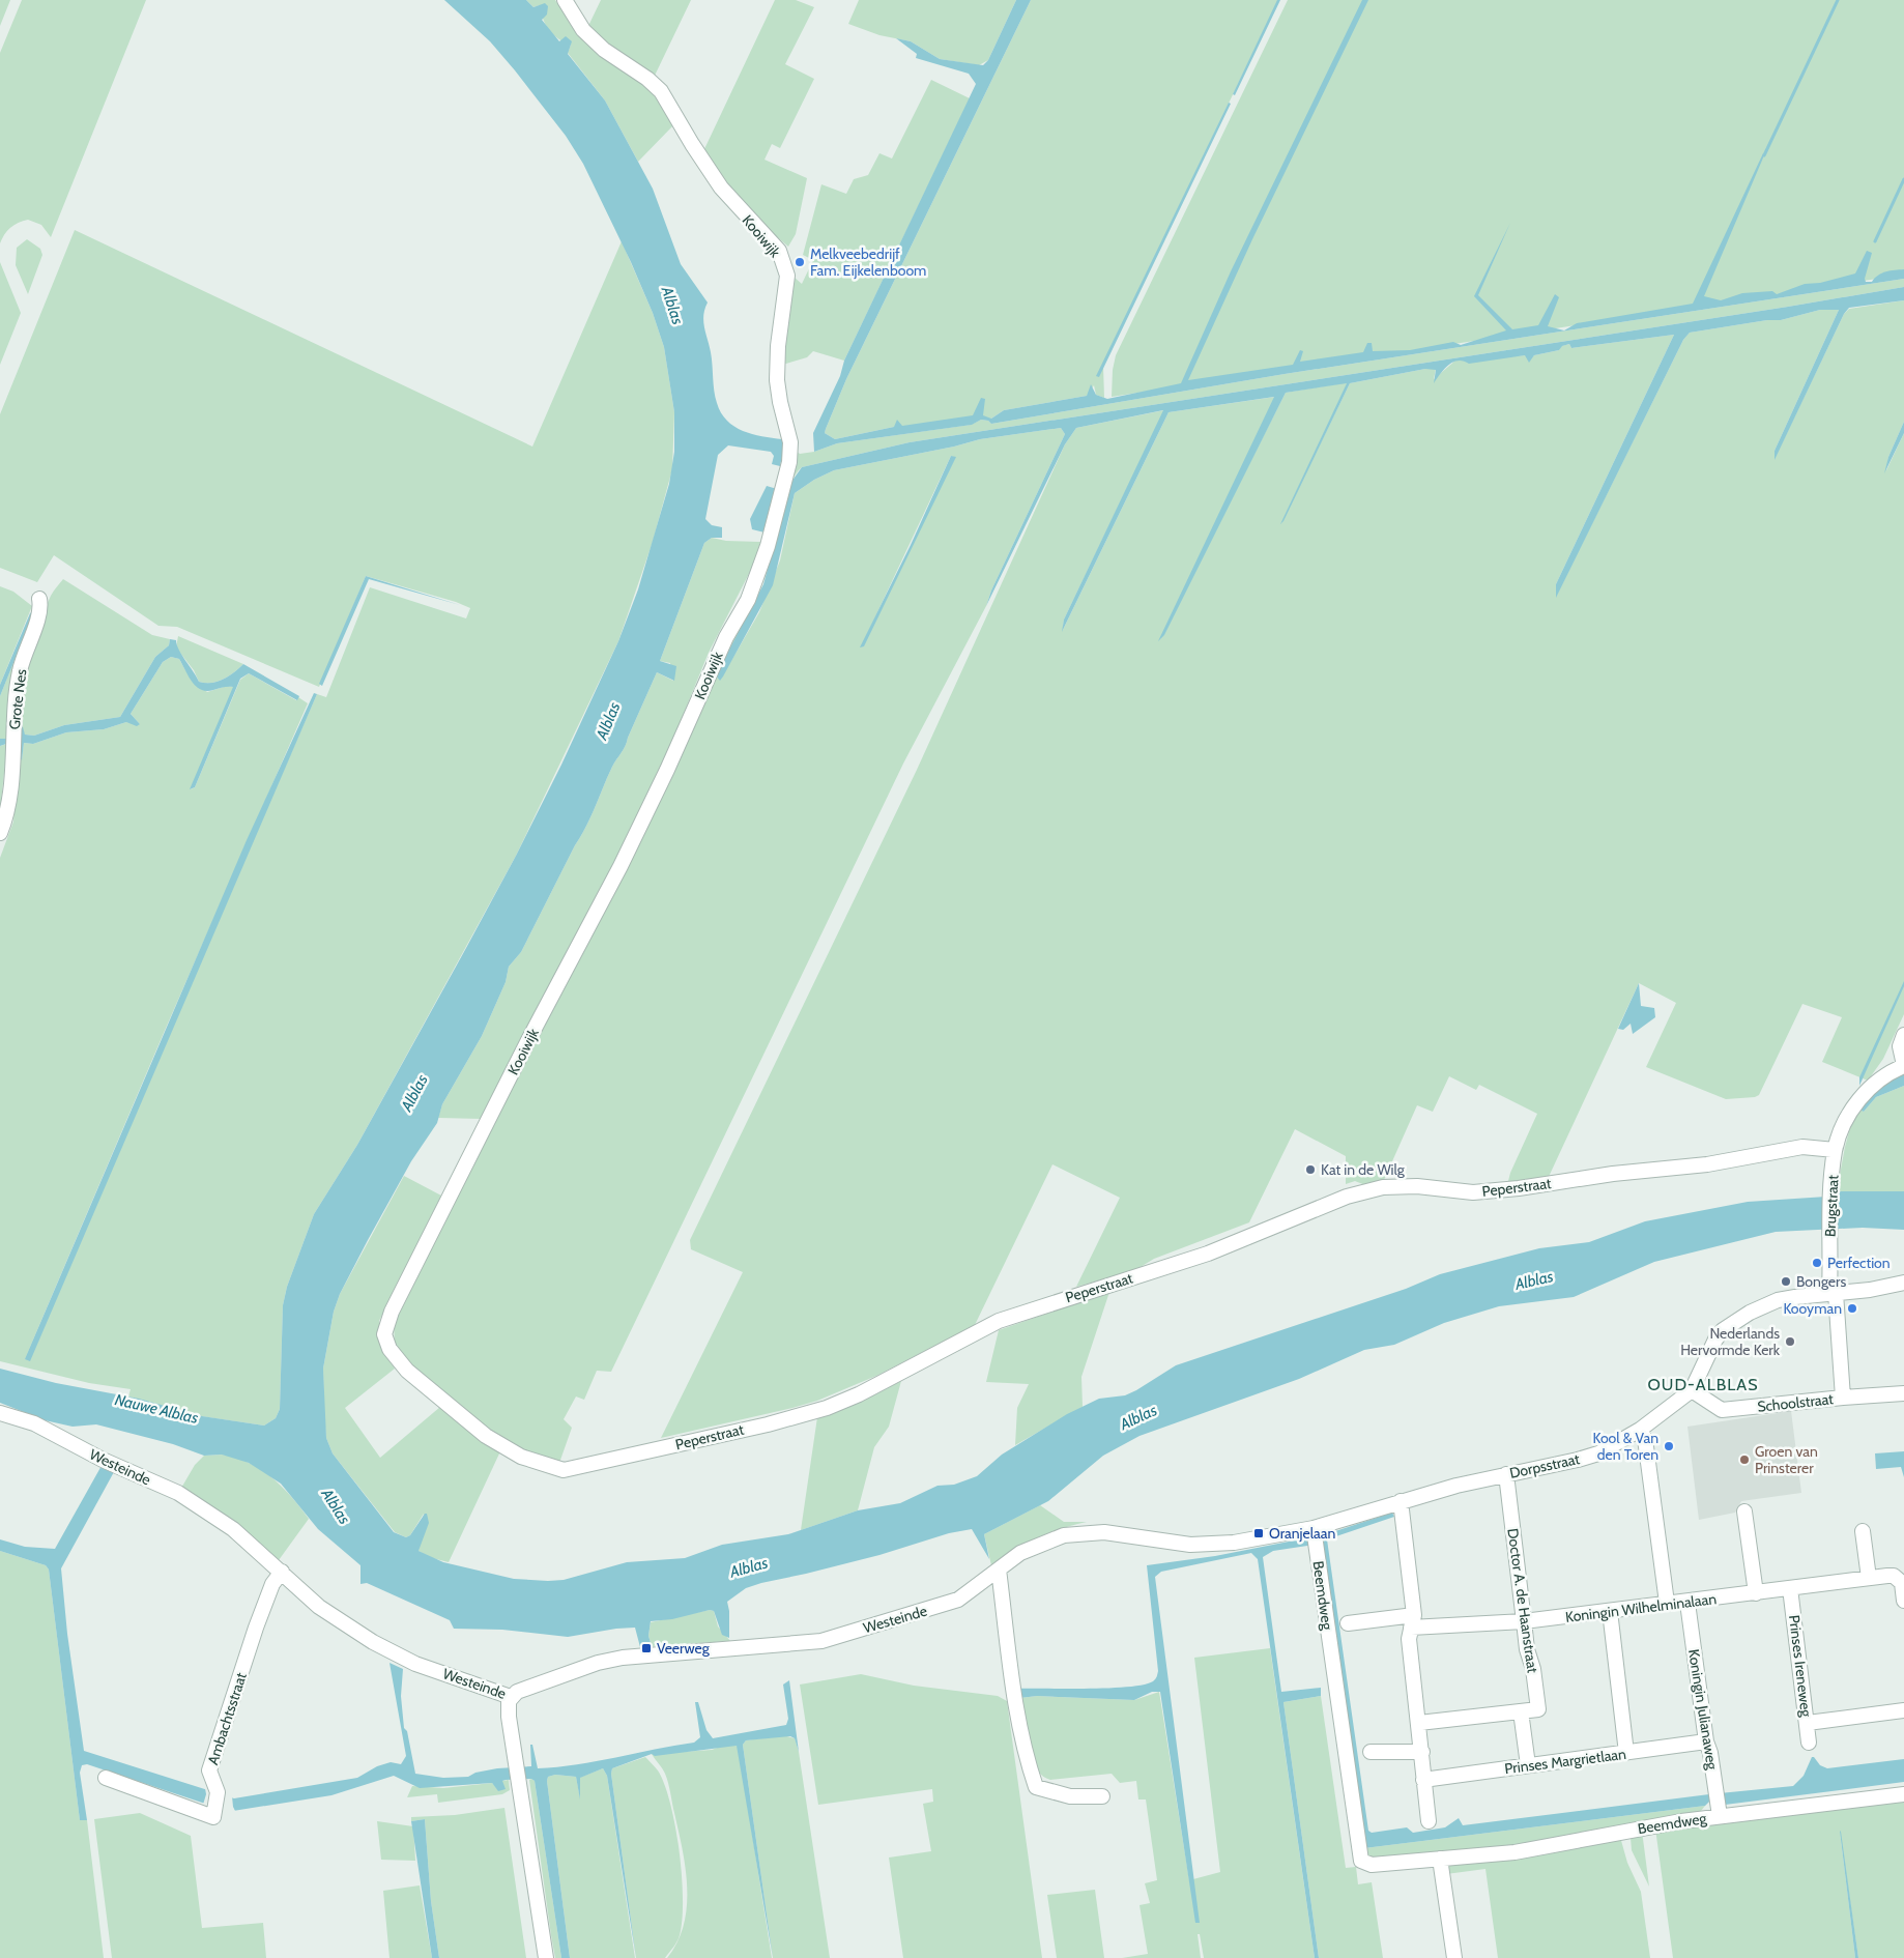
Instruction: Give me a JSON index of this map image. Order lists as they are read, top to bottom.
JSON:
{
  "streets": {
    "street": [
      "Kooiwijk",
      "Grote Nes",
      "Peperstraat",
      "Brugstraat",
      "Schoolstraat",
      "Dorpsstraat",
      "Westeinde",
      "Beemdweg",
      "Doctor A. de Haanstraat",
      "Koningin Wilhelminalaan",
      "Prinses Ireneweg",
      "Koningin Julianaweg",
      "Ambachtsstraat",
      "Prinses Margrietlaan"
    ]
  },
  "crossings": [
    ["Kooiwijk", "Peperstraat"],
    ["Peperstraat", "Brugstraat"],
    ["Brugstraat", "Schoolstraat"],
    ["Brugstraat", "Dorpsstraat"],
    ["Schoolstraat", "Dorpsstraat"],
    ["Dorpsstraat", "Westeinde"],
    ["Dorpsstraat", "Beemdweg"],
    ["Dorpsstraat", "Doctor A. de Haanstraat"],
    ["Westeinde", "Beemdweg"],
    ["Westeinde", "Ambachtsstraat"],
    ["Beemdweg", "Koningin Julianaweg"],
    ["Doctor A. de Haanstraat", "Koningin Wilhelminalaan"],
    ["Koningin Wilhelminalaan", "Prinses Ireneweg"],
    ["Koningin Wilhelminalaan", "Koningin Julianaweg"],
    ["Koningin Julianaweg", "Prinses Margrietlaan"]
  ],
  "districts": ["OUD-ALBLAS"],
  "water": ["Alblas", "Nauwe Alblas"],
  "places": {
    "other": [
      "Melkveebedrijf Fam. Eijkelenboom",
      "Kat in de Wilg",
      "Perfection",
      "Bongers",
      "Kooyman",
      "Nederlands Hervormde Kerk",
      "Kool & Van den Toren",
      "Groen van Prinsterer"
    ],
    "transit": ["Oranjelaan", "Veerweg"]
  }
}
